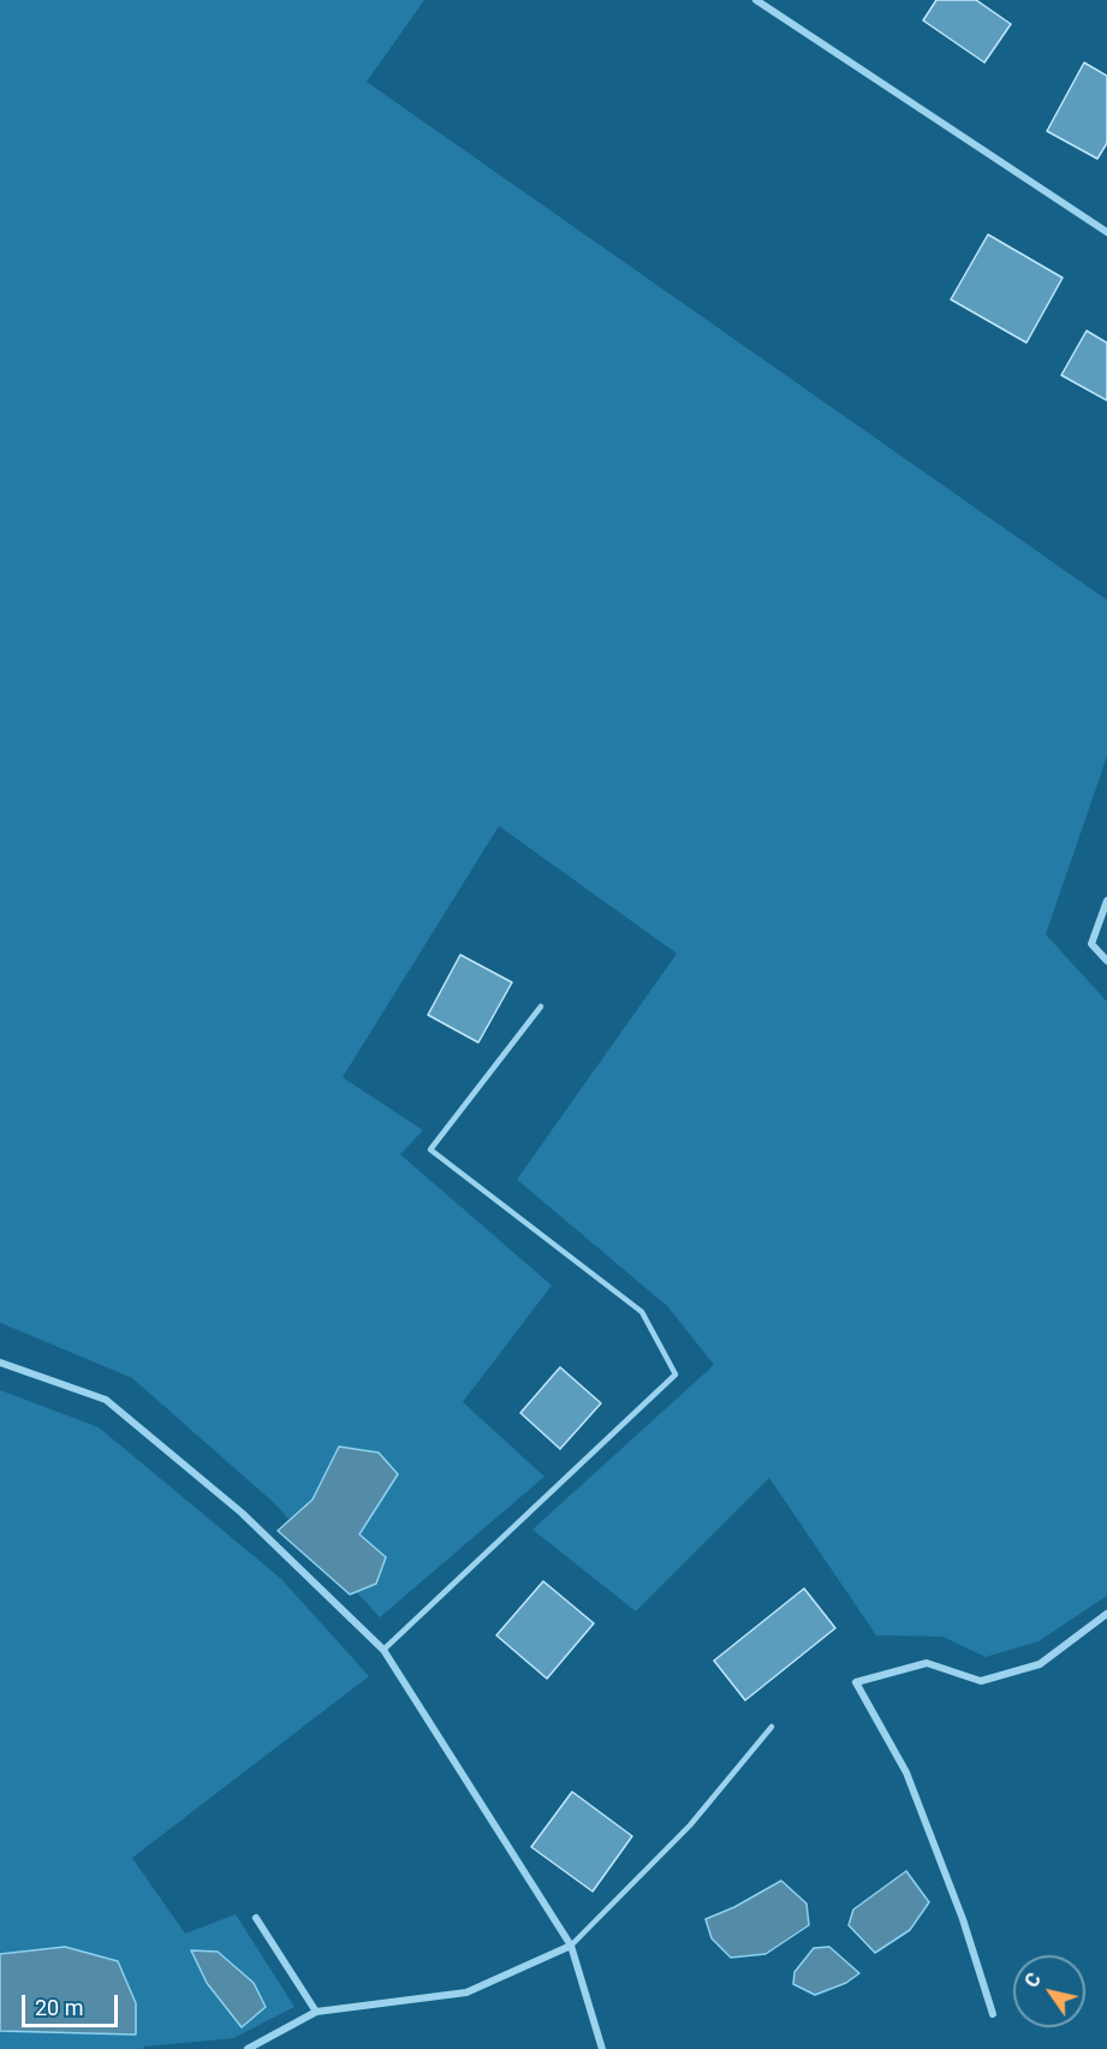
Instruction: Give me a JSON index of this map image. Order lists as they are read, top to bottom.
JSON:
{
  "scale_bar": "20 m",
  "north": "top left"
}
